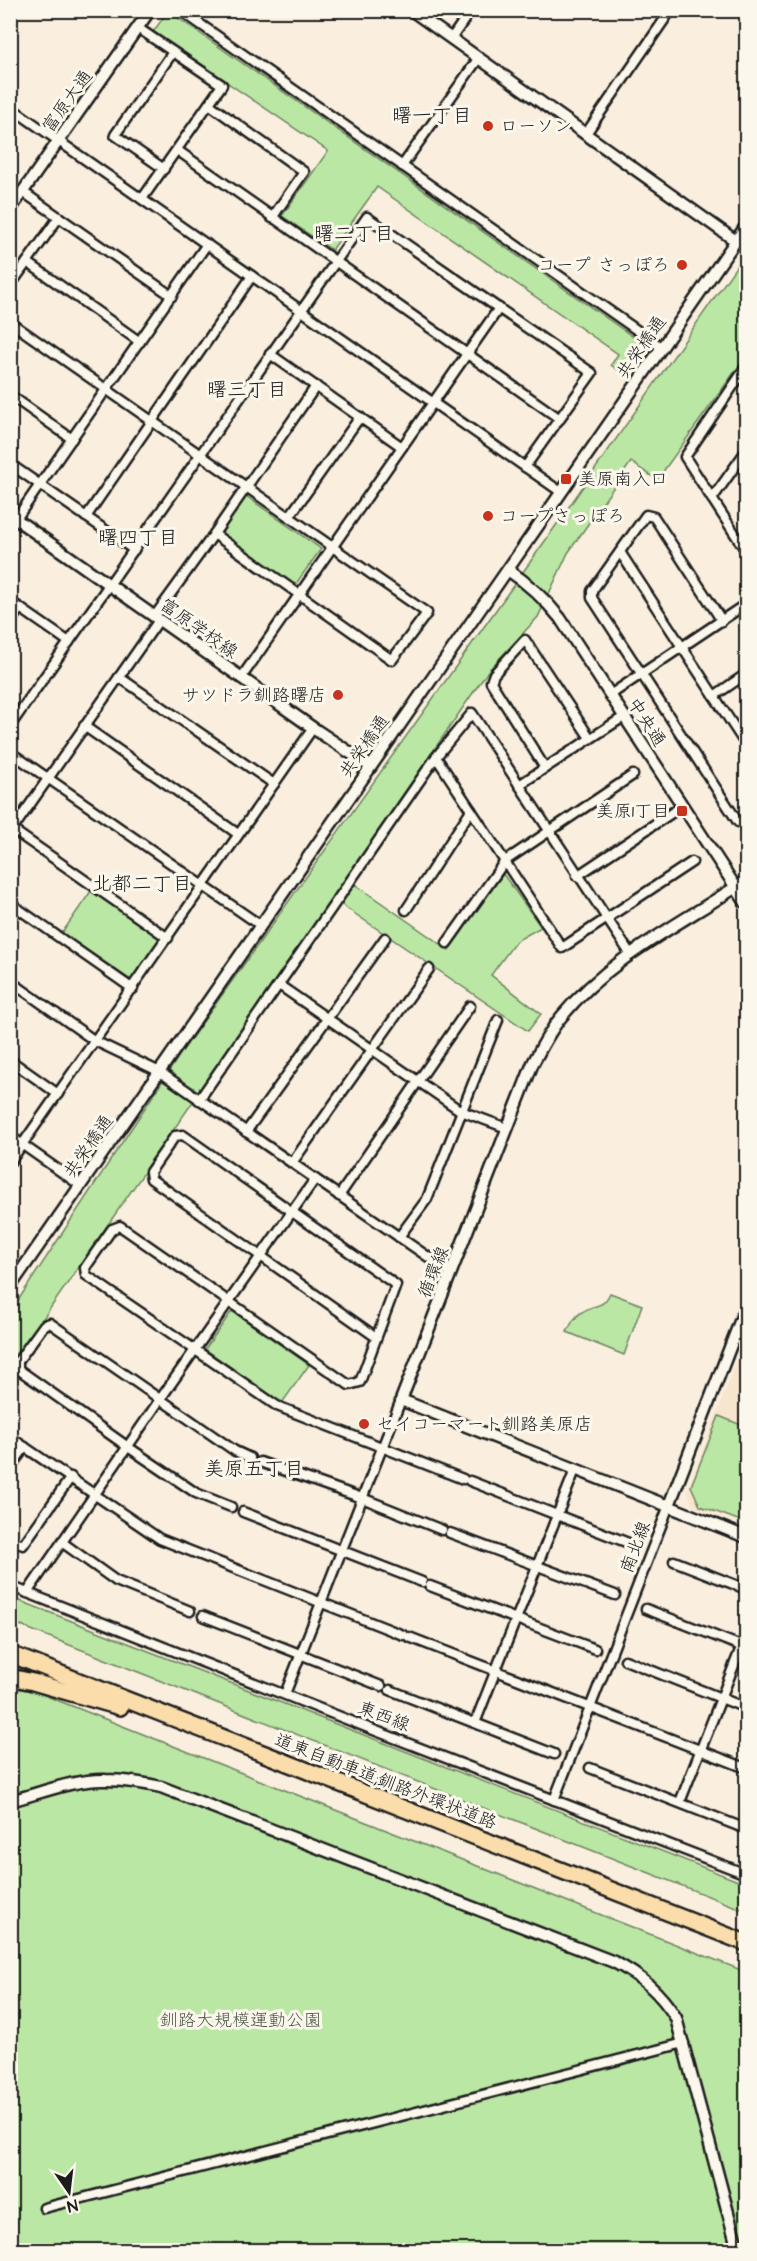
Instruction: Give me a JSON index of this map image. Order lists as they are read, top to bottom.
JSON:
{
  "streets": {
    "highway": ["道東自動車道;釧路外環状道路"],
    "street": [
      "富原大通",
      "共栄橋通",
      "富原学校線",
      "中央通",
      "循環線",
      "南北線",
      "東西線"
    ]
  },
  "crossings": [
    ["共栄橋通", "富原学校線"],
    ["共栄橋通", "中央通"],
    ["中央通", "循環線"],
    ["南北線", "東西線"]
  ],
  "districts": [
    "曙一丁目",
    "曙二丁目",
    "曙三丁目",
    "曙四丁目",
    "北都二丁目",
    "美原五丁目"
  ],
  "parks": ["釧路大規模運動公園"],
  "places": {
    "other": [
      "ローソン",
      "コープ さっぽろ",
      "コープさっぽろ",
      "サツドラ釧路曙店",
      "セイコーマート釧路美原店"
    ],
    "transit": ["美原南入口", "美原1丁目"]
  },
  "north": "bottom"
}
